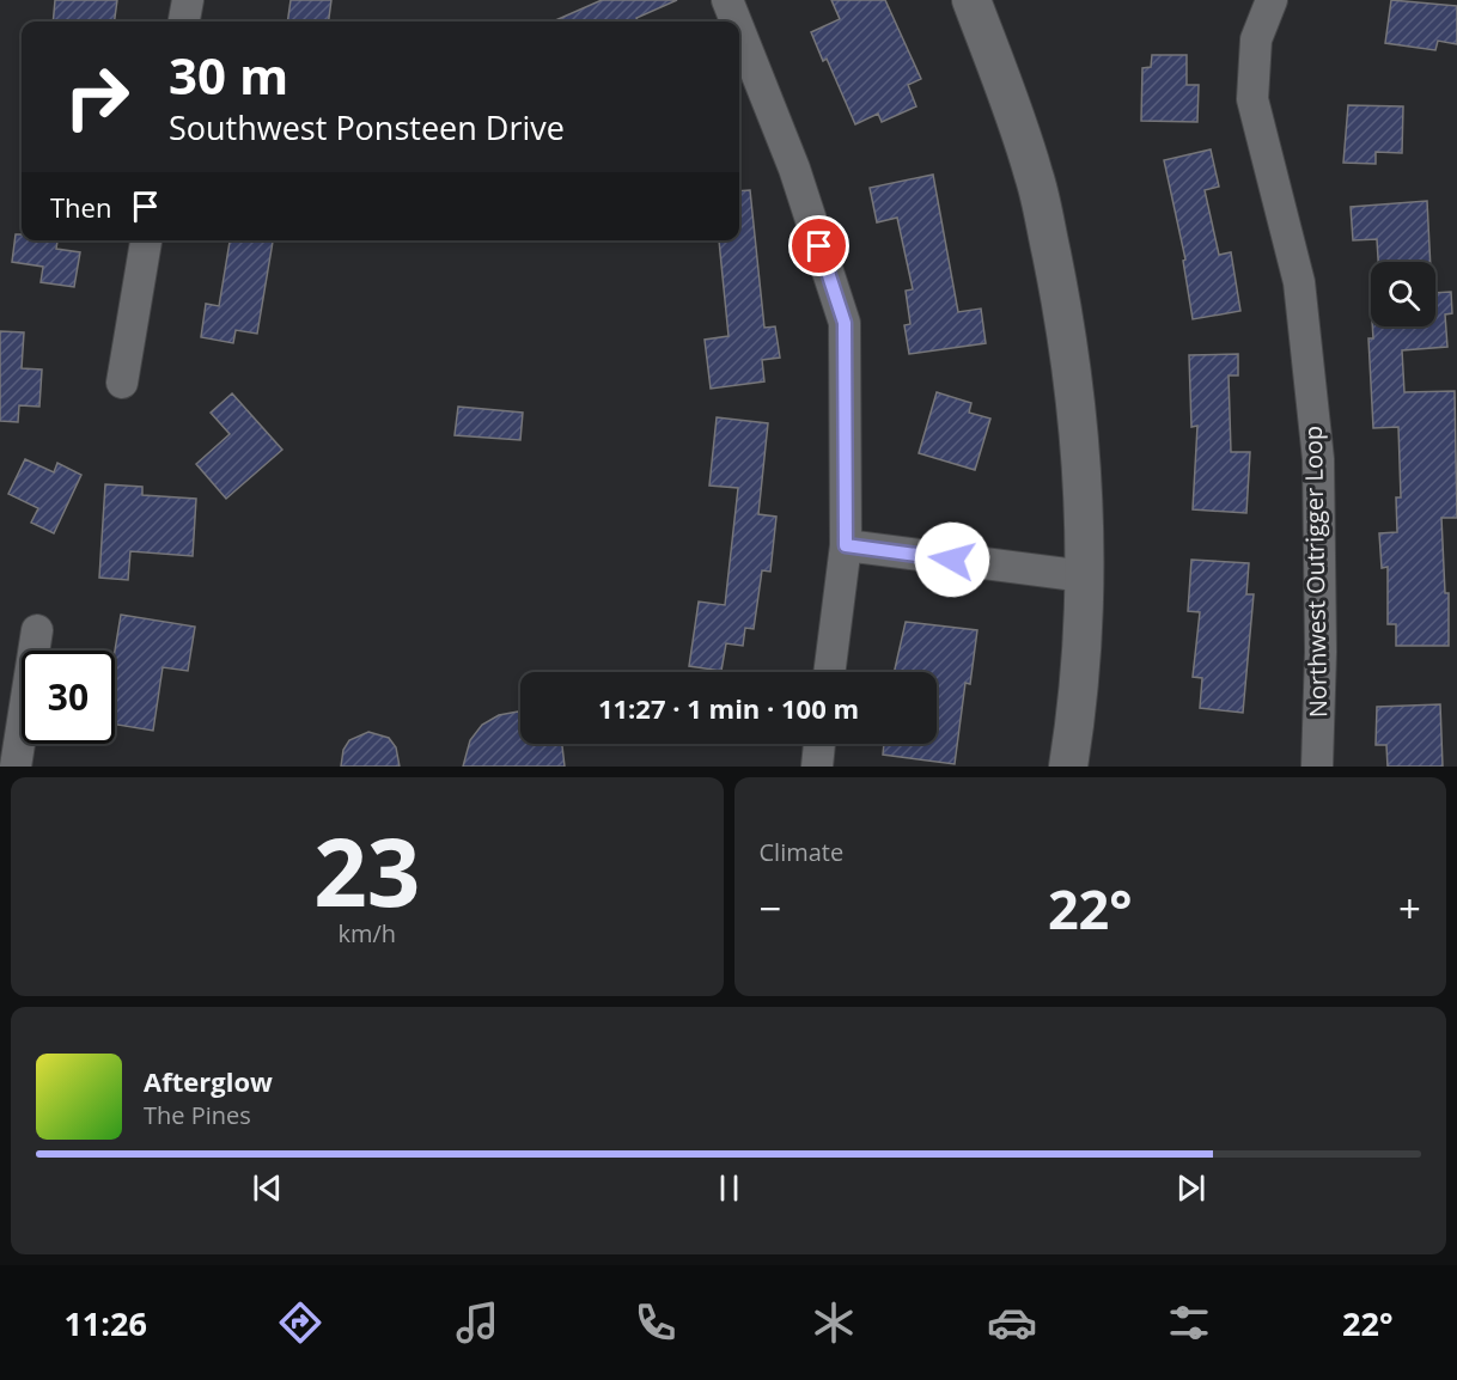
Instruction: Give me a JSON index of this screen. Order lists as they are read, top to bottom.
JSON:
{
  "streets": {
    "street": ["Northwest Outrigger Loop"]
  },
  "page": {
    "turn": ["30 m", "Southwest Ponsteen Drive"],
    "then": "Then",
    "limit": "30",
    "trip": "11:27 · 1 min · 100 m",
    "tile": [
      ["23", "km/h"],
      "Climate"
    ],
    "heat": ["−", "22°", "+"],
    "song": ["Afterglow", "The Pines"],
    "tabs": ["11:26", "22°"]
  }
}
